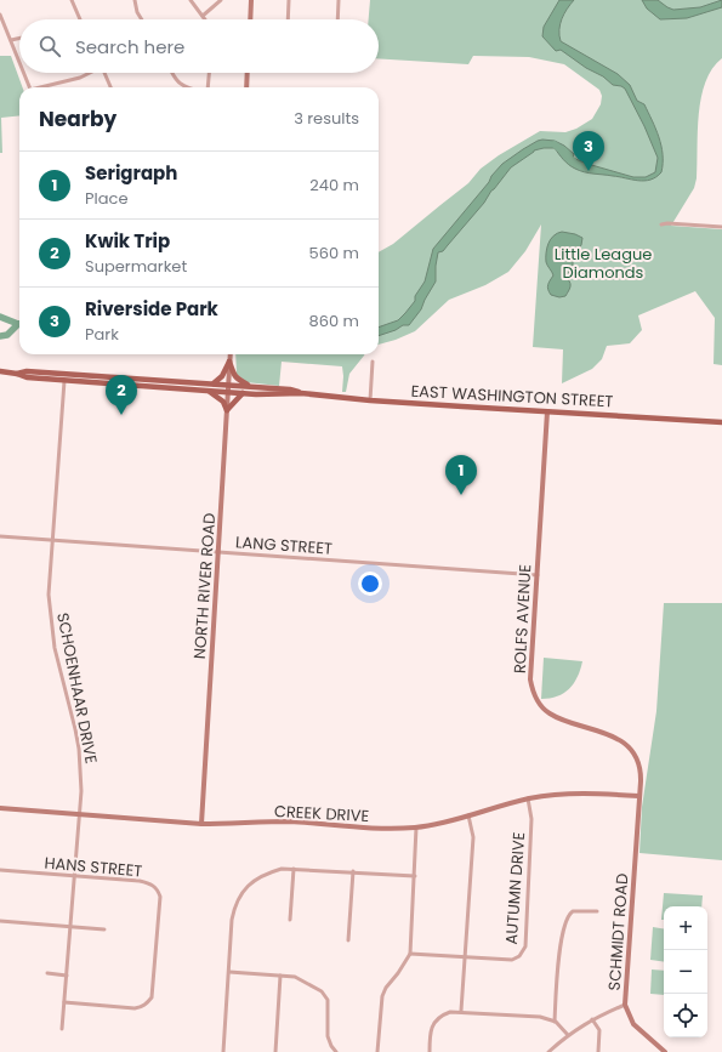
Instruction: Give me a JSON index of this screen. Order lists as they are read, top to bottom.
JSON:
{
  "streets": {
    "main road": ["EAST WASHINGTON STREET"],
    "street": [
      "LANG STREET",
      "NORTH RIVER ROAD",
      "ROLFS AVENUE",
      "SCHOENHAAR DRIVE",
      "CREEK DRIVE",
      "HANS STREET",
      "AUTUMN DRIVE",
      "SCHMIDT ROAD"
    ]
  },
  "crossings": [
    ["EAST WASHINGTON STREET", "NORTH RIVER ROAD"],
    ["EAST WASHINGTON STREET", "ROLFS AVENUE"],
    ["EAST WASHINGTON STREET", "SCHOENHAAR DRIVE"],
    ["LANG STREET", "NORTH RIVER ROAD"],
    ["LANG STREET", "ROLFS AVENUE"],
    ["LANG STREET", "SCHOENHAAR DRIVE"],
    ["NORTH RIVER ROAD", "CREEK DRIVE"],
    ["ROLFS AVENUE", "CREEK DRIVE"],
    ["ROLFS AVENUE", "SCHMIDT ROAD"],
    ["SCHOENHAAR DRIVE", "CREEK DRIVE"],
    ["SCHOENHAAR DRIVE", "HANS STREET"],
    ["CREEK DRIVE", "AUTUMN DRIVE"],
    ["CREEK DRIVE", "SCHMIDT ROAD"]
  ],
  "parks": ["Little League Diamonds"],
  "page": {
    "search": "Search here",
    "heading": ["Nearby", "3 results"],
    "pins": ["3", "2", "1"],
    "list": [
      {
        "mark": "1",
        "name": "Serigraph",
        "note": "Place",
        "value": "240 m"
      },
      {
        "mark": "2",
        "name": "Kwik Trip",
        "note": "Supermarket",
        "value": "560 m"
      },
      {
        "mark": "3",
        "name": "Riverside Park",
        "note": "Park",
        "value": "860 m"
      }
    ],
    "map_buttons": ["+", "−"]
  }
}
